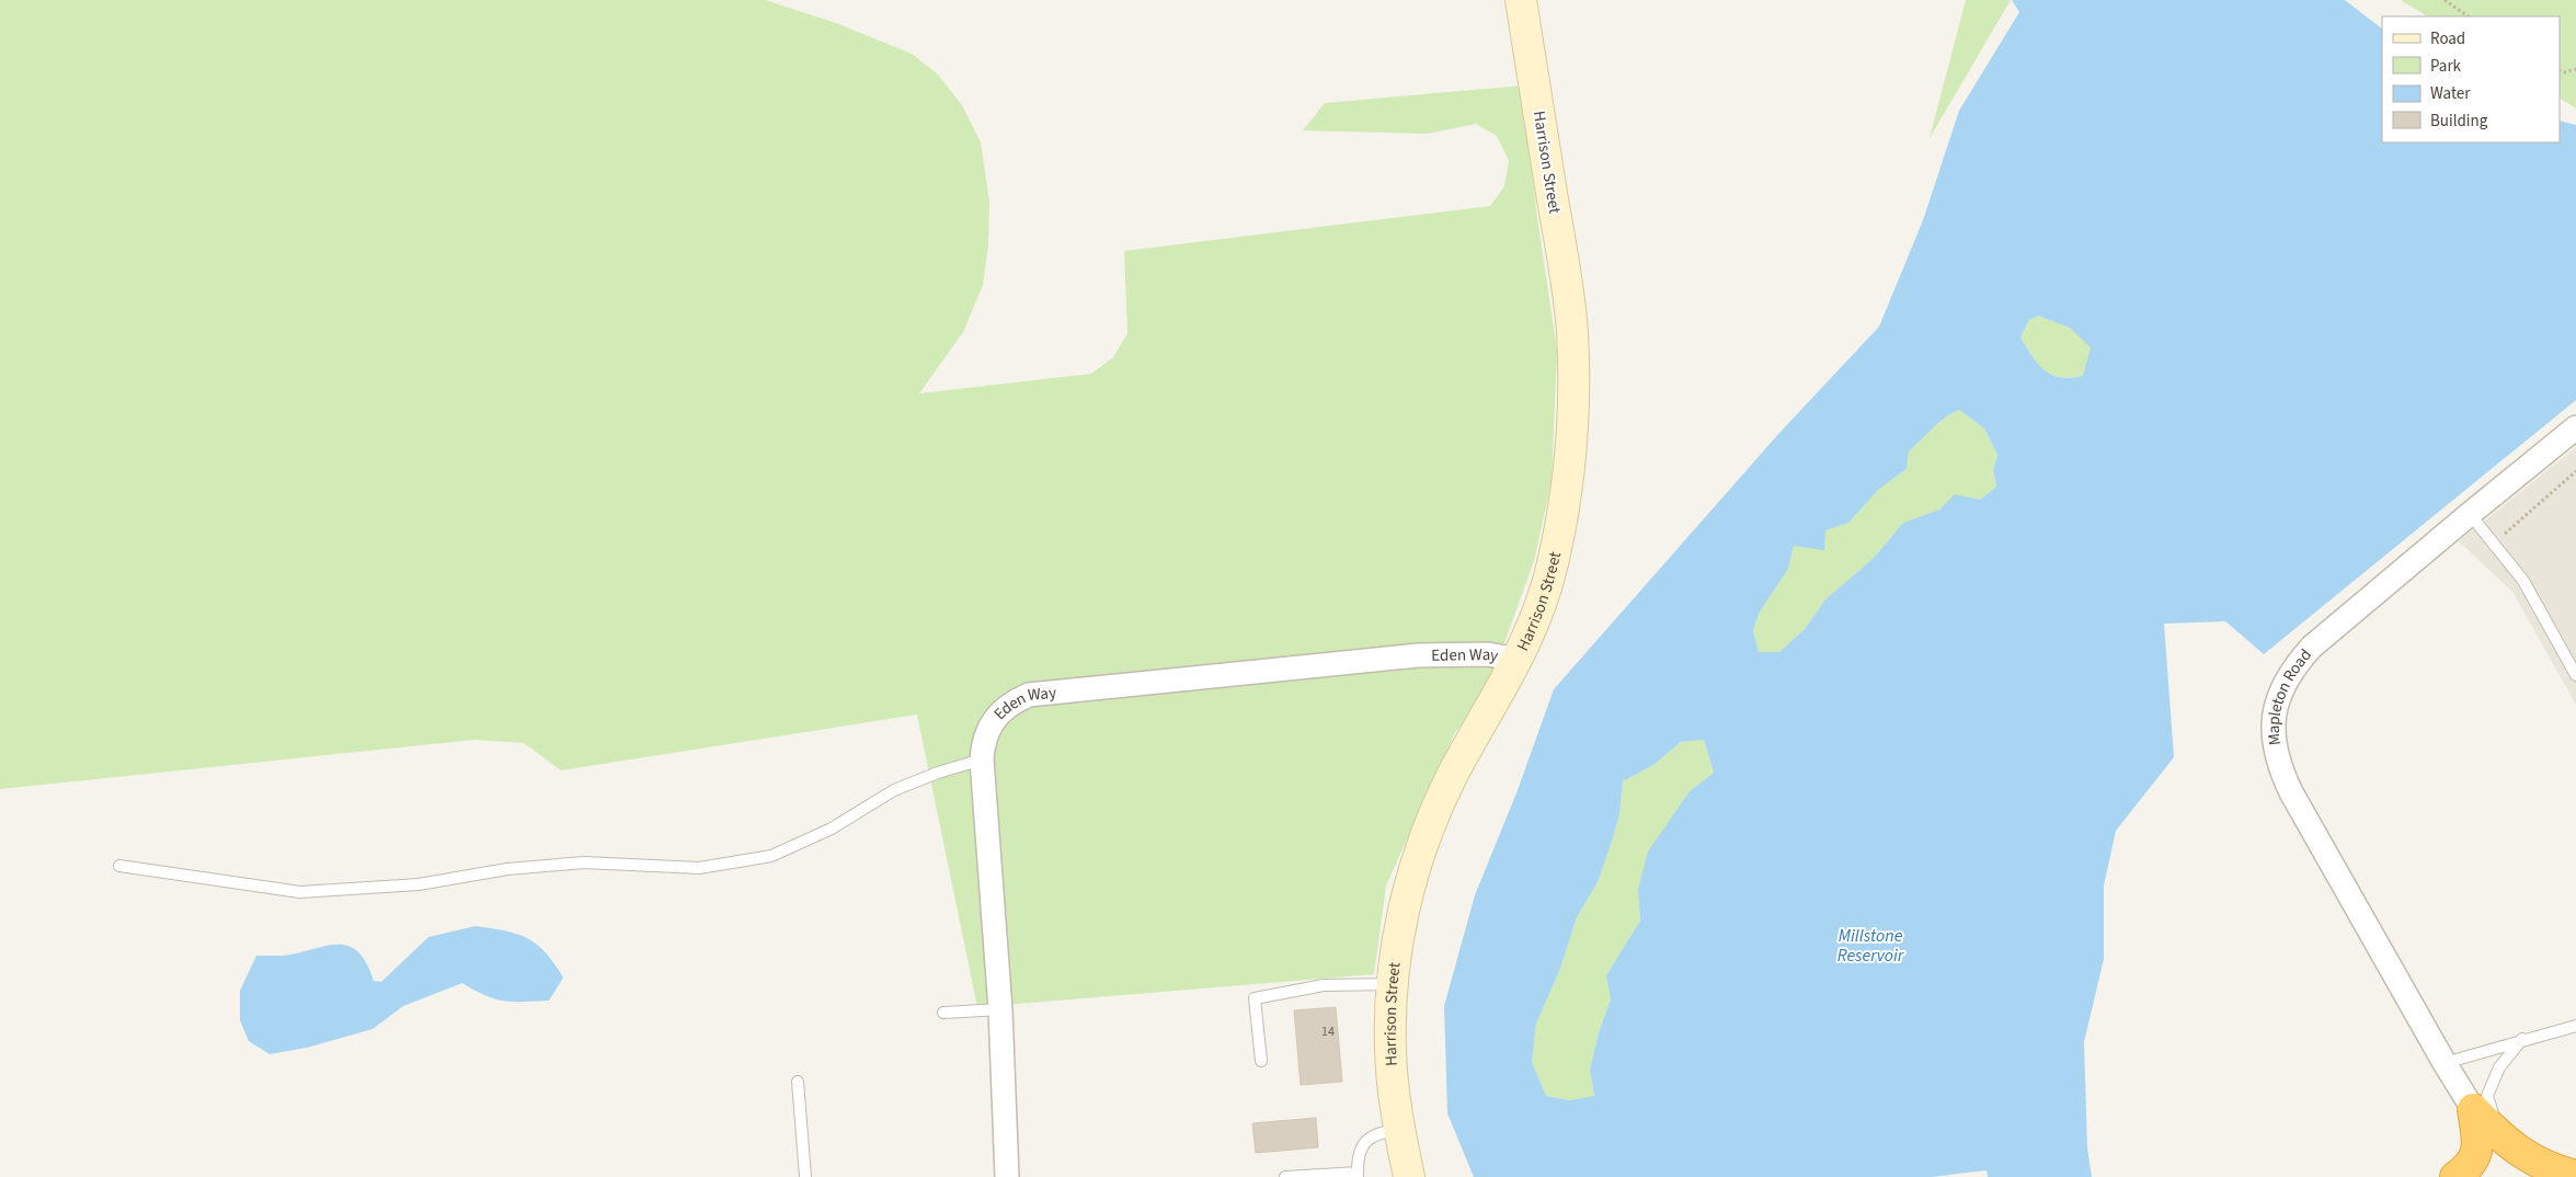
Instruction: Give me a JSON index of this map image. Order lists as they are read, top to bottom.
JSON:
{
  "streets": {
    "street": ["Harrison Street", "Eden Way", "Mapleton Road"]
  },
  "crossings": [
    ["Harrison Street", "Eden Way"]
  ],
  "water": ["Millstone Reservoir"],
  "house_numbers": ["14"],
  "legend": [
    "Road",
    "Park",
    "Water",
    "Building"
  ]
}
